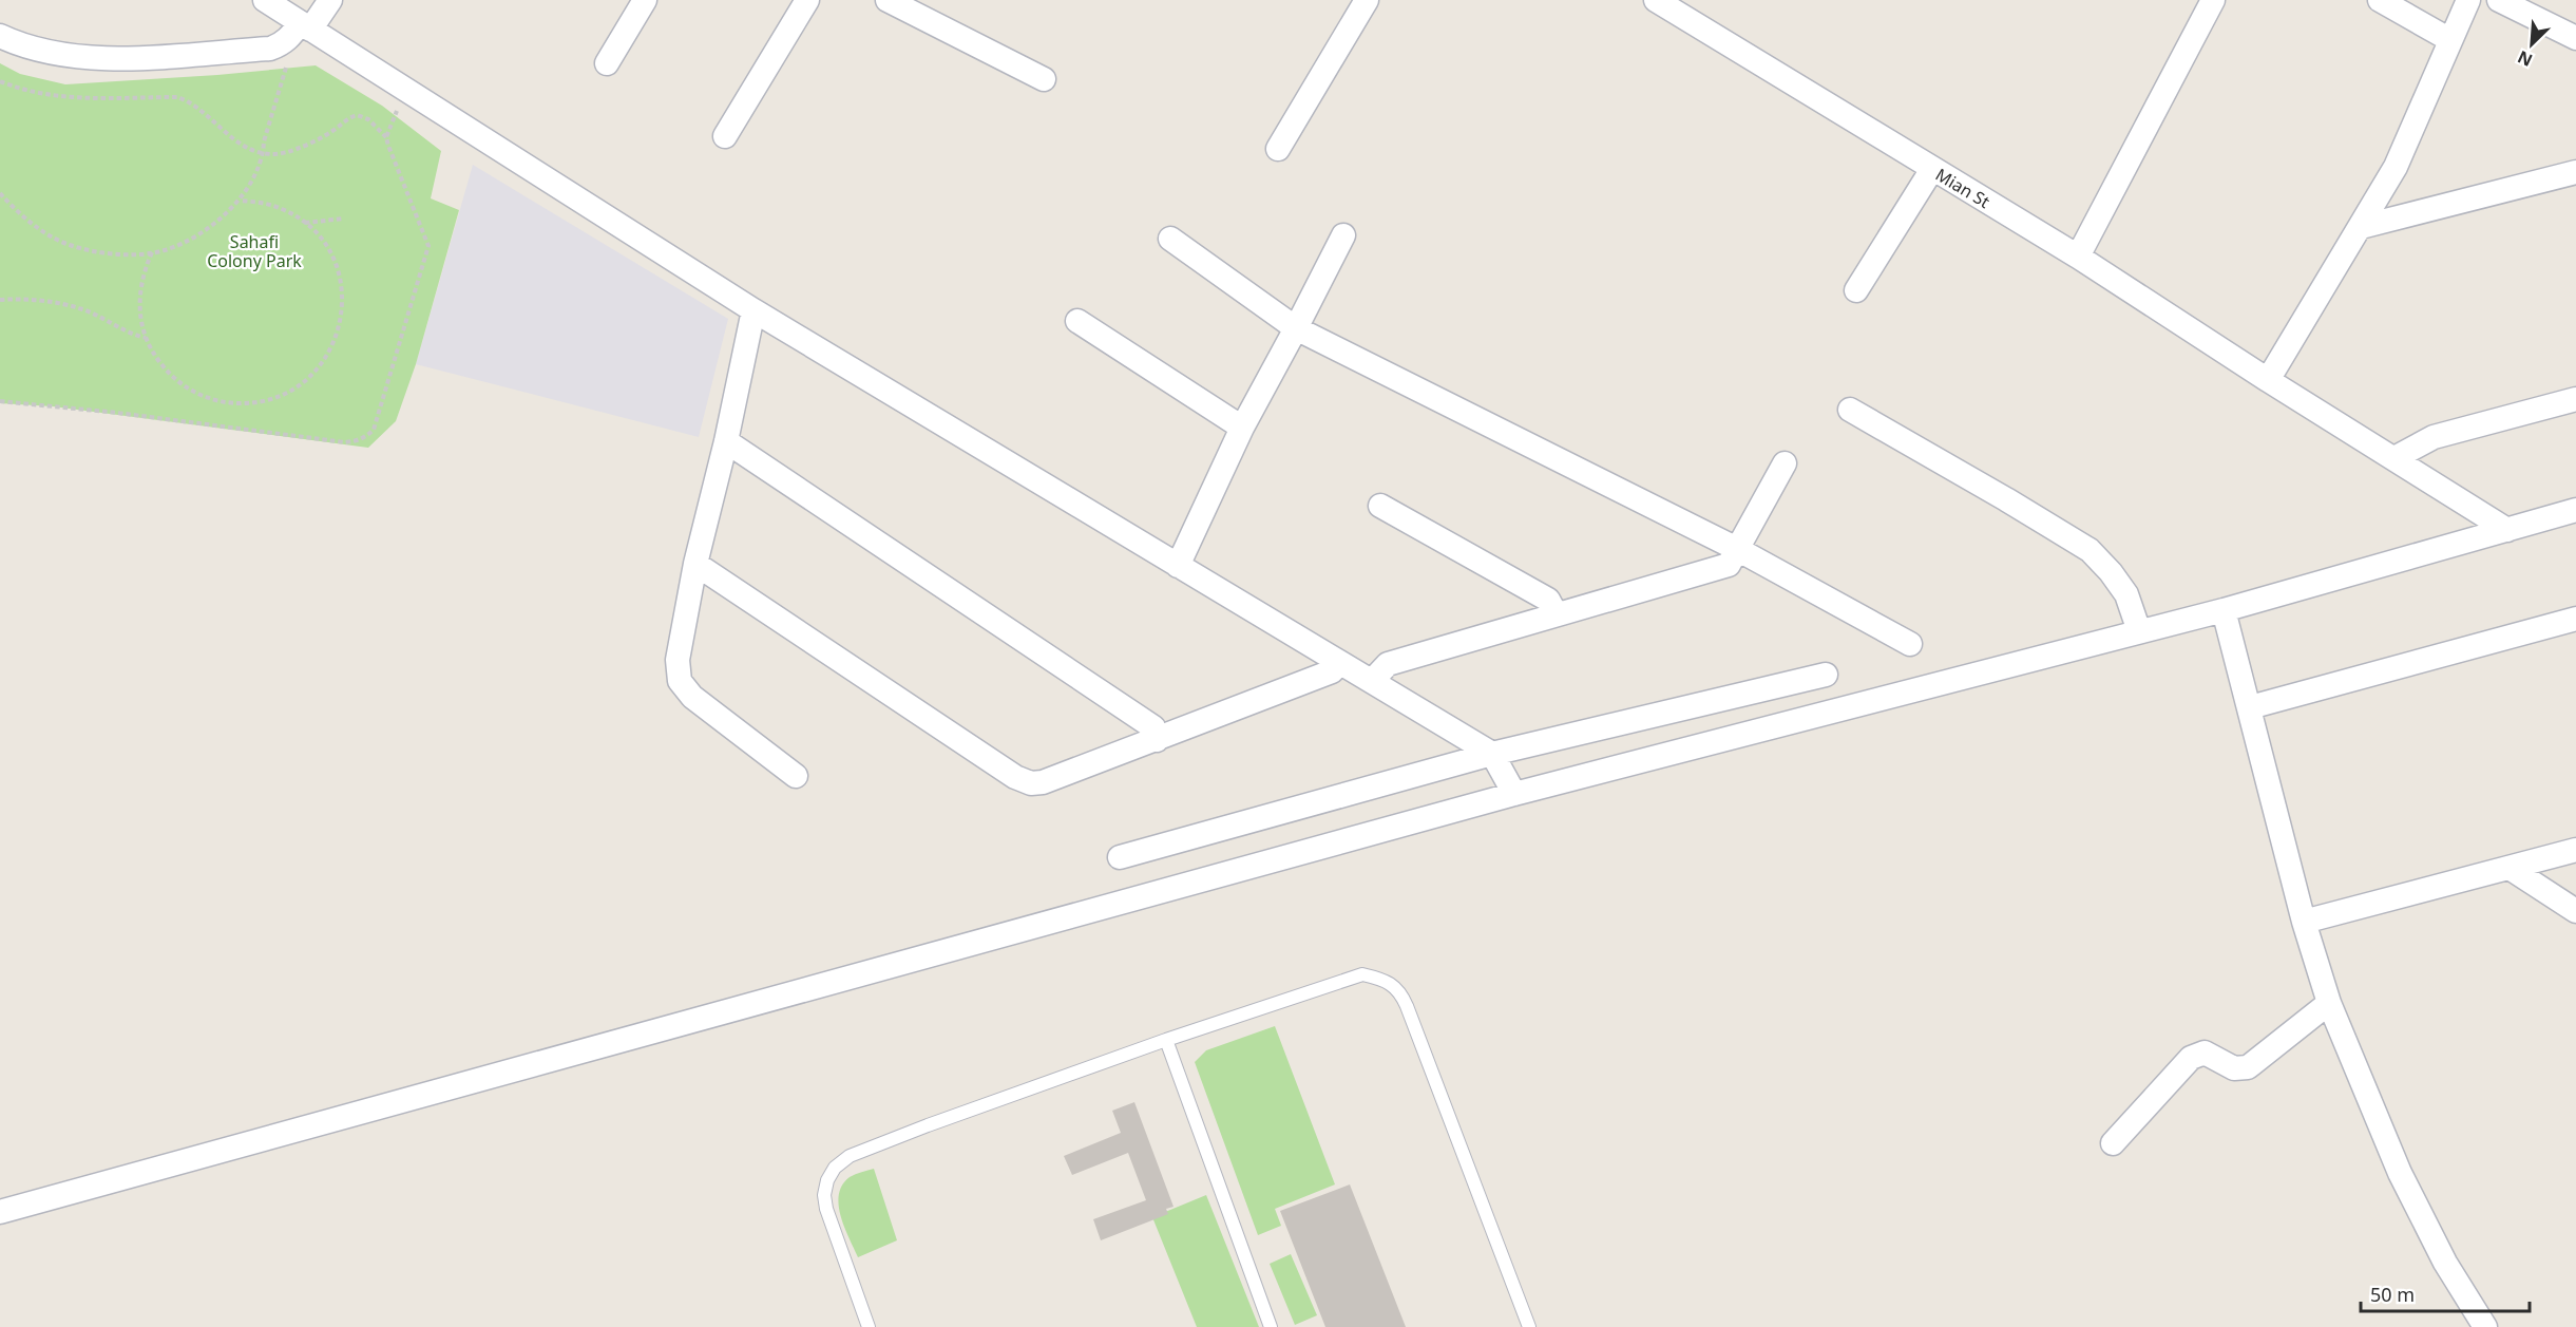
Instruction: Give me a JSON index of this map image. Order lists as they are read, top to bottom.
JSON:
{
  "streets": {
    "street": ["Mian St"]
  },
  "parks": ["Sahafi Colony Park"],
  "scale_bar": "50 m",
  "north": "bottom left"
}
